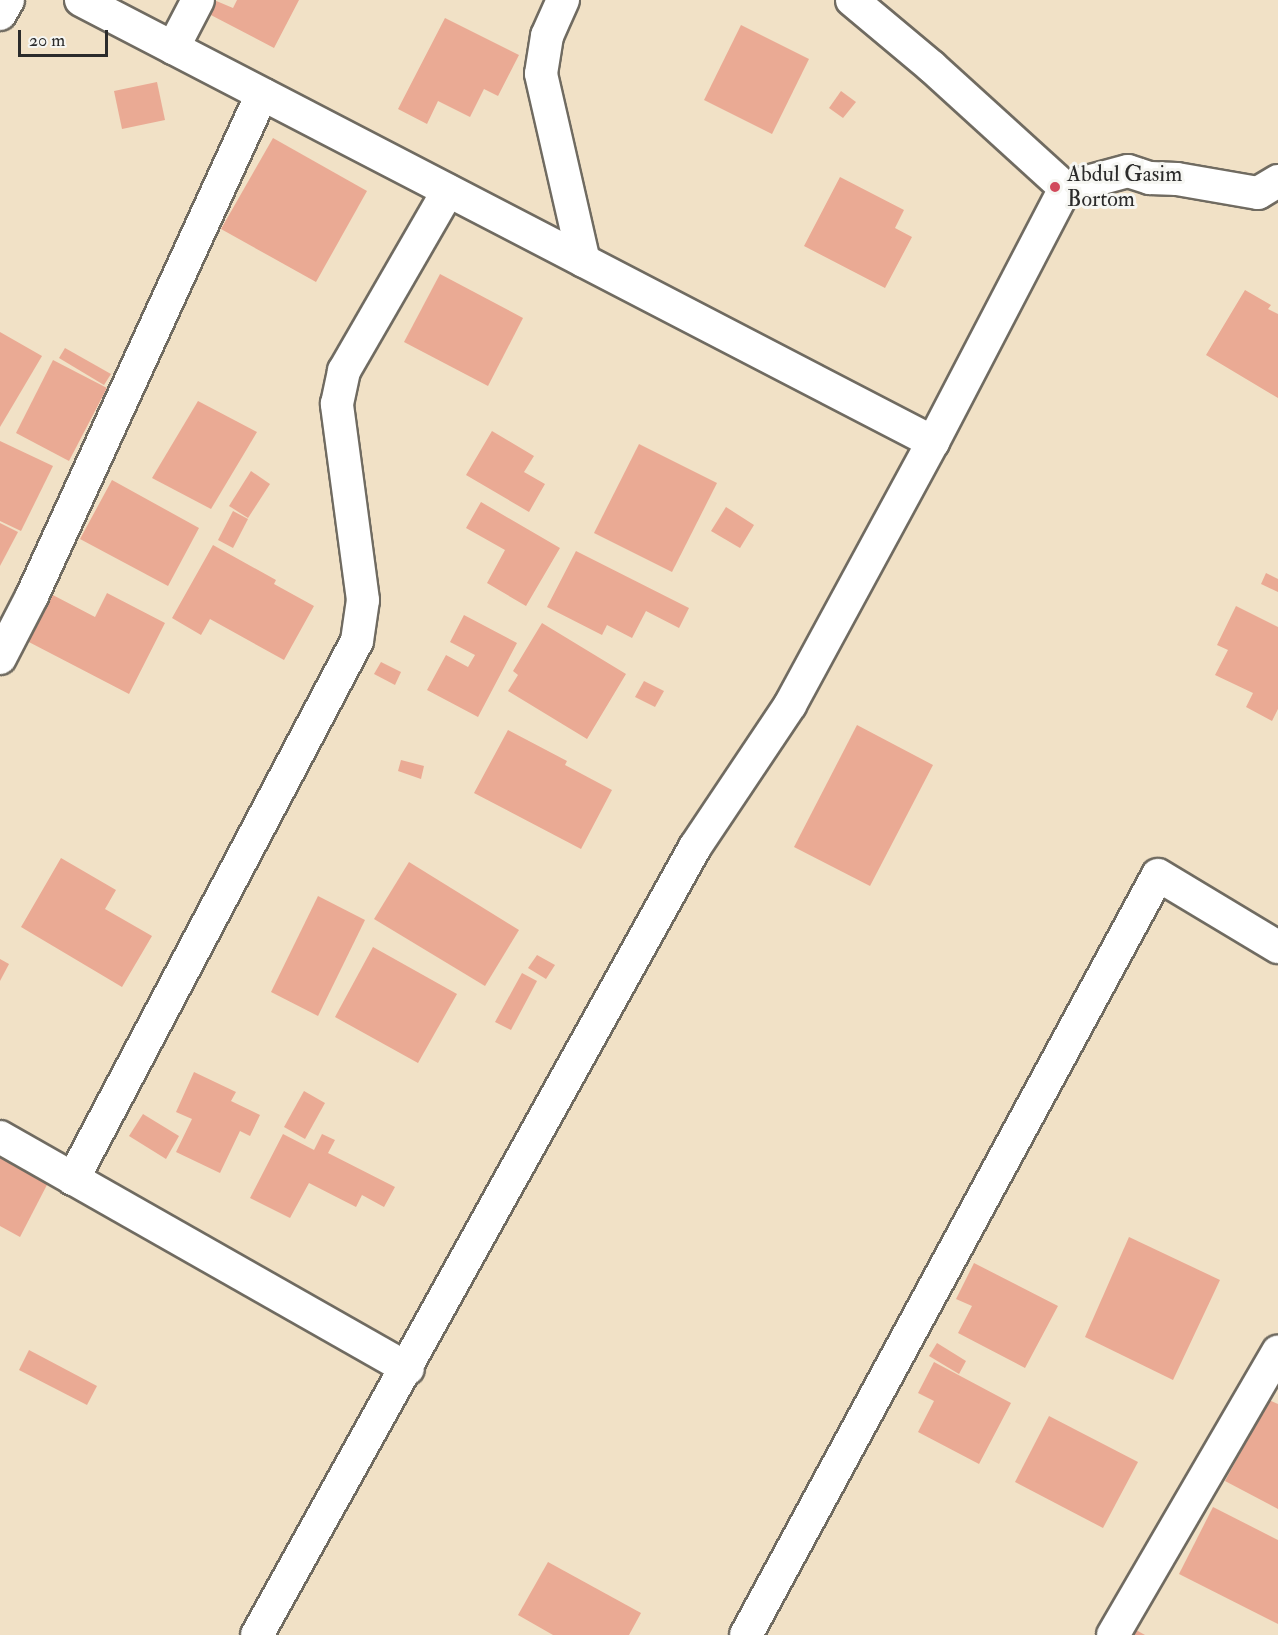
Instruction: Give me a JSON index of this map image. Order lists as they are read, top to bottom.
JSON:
{
  "places": ["Abdul Gasim Bortom"],
  "scale_bar": "20 m"
}
